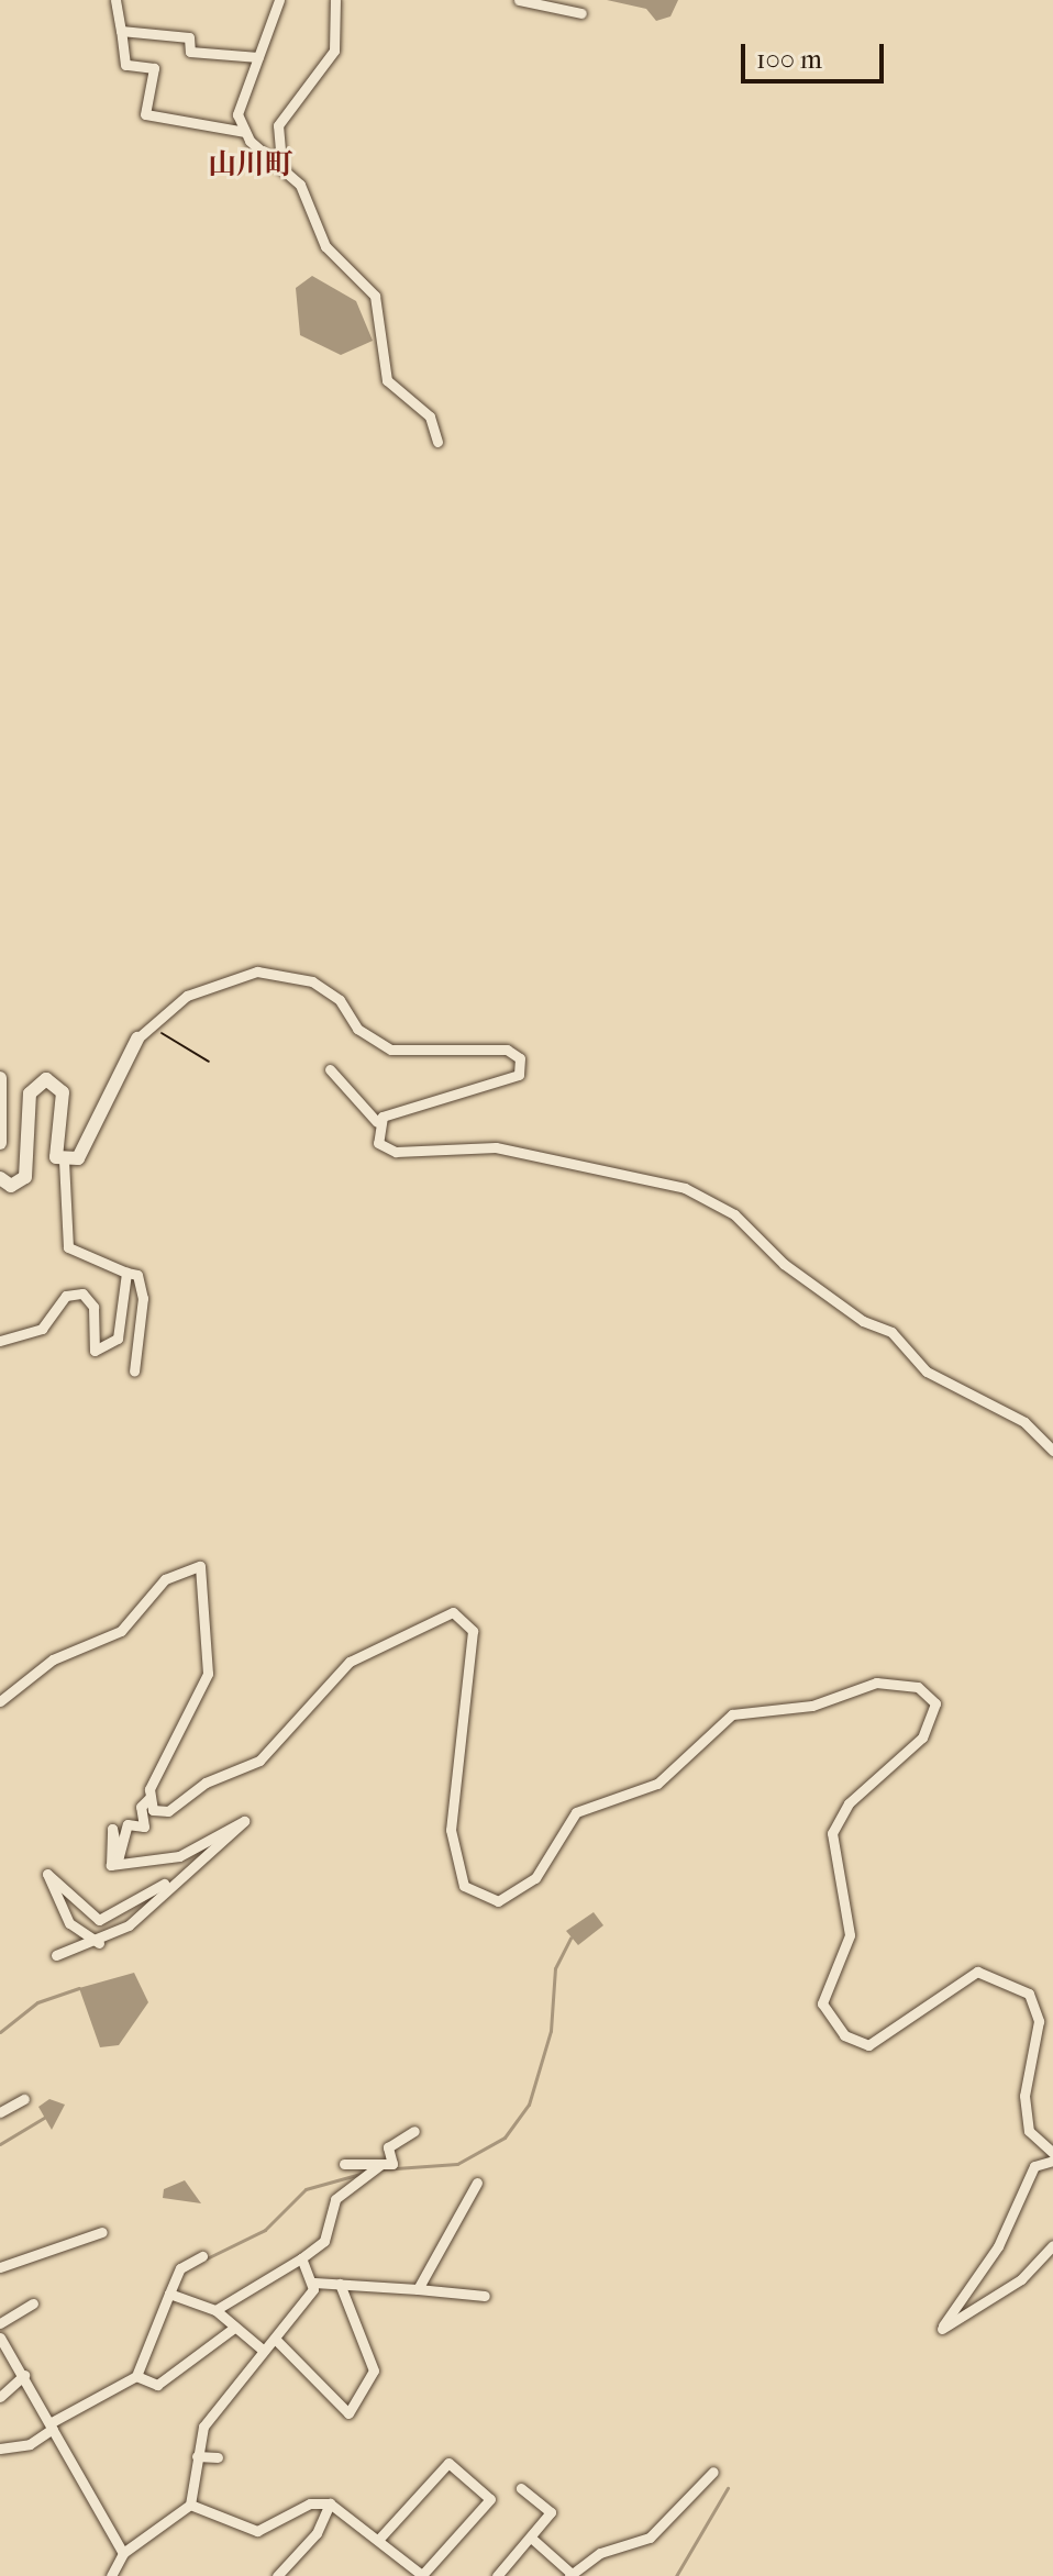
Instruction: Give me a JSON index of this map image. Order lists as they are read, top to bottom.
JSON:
{
  "districts": ["山川町"],
  "scale_bar": "100 m"
}
